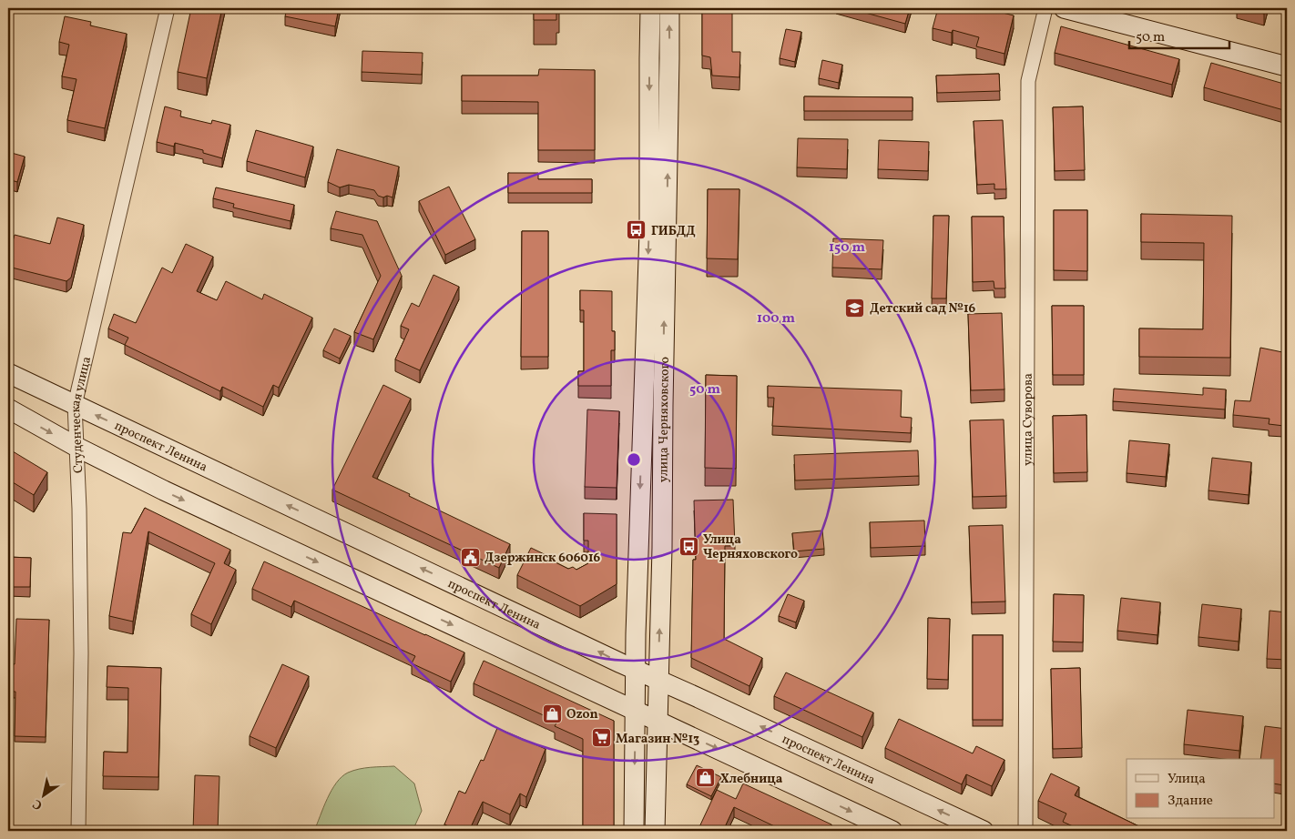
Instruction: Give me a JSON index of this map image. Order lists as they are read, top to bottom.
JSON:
{
  "streets": {
    "main road": ["улица Черняховского", "проспект Ленина"],
    "street": ["Студенческая улица", "улица Суворова"]
  },
  "crossings": [
    ["Студенческая улица", "проспект Ленина"],
    ["улица Черняховского", "проспект Ленина"]
  ],
  "places": {
    "bus stop": ["ГИБДД", "Улица Черняховского"],
    "school or university": ["Детский сад №16"],
    "public building": ["Дзержинск 606016"],
    "shop": ["Ozon", "Хлебница"],
    "supermarket": ["Магазин №13"]
  },
  "legend": ["Улица", "Здание"],
  "scale_bar": "50 m",
  "north": "bottom left",
  "rings": ["150 m", "100 m", "50 m"]
}
